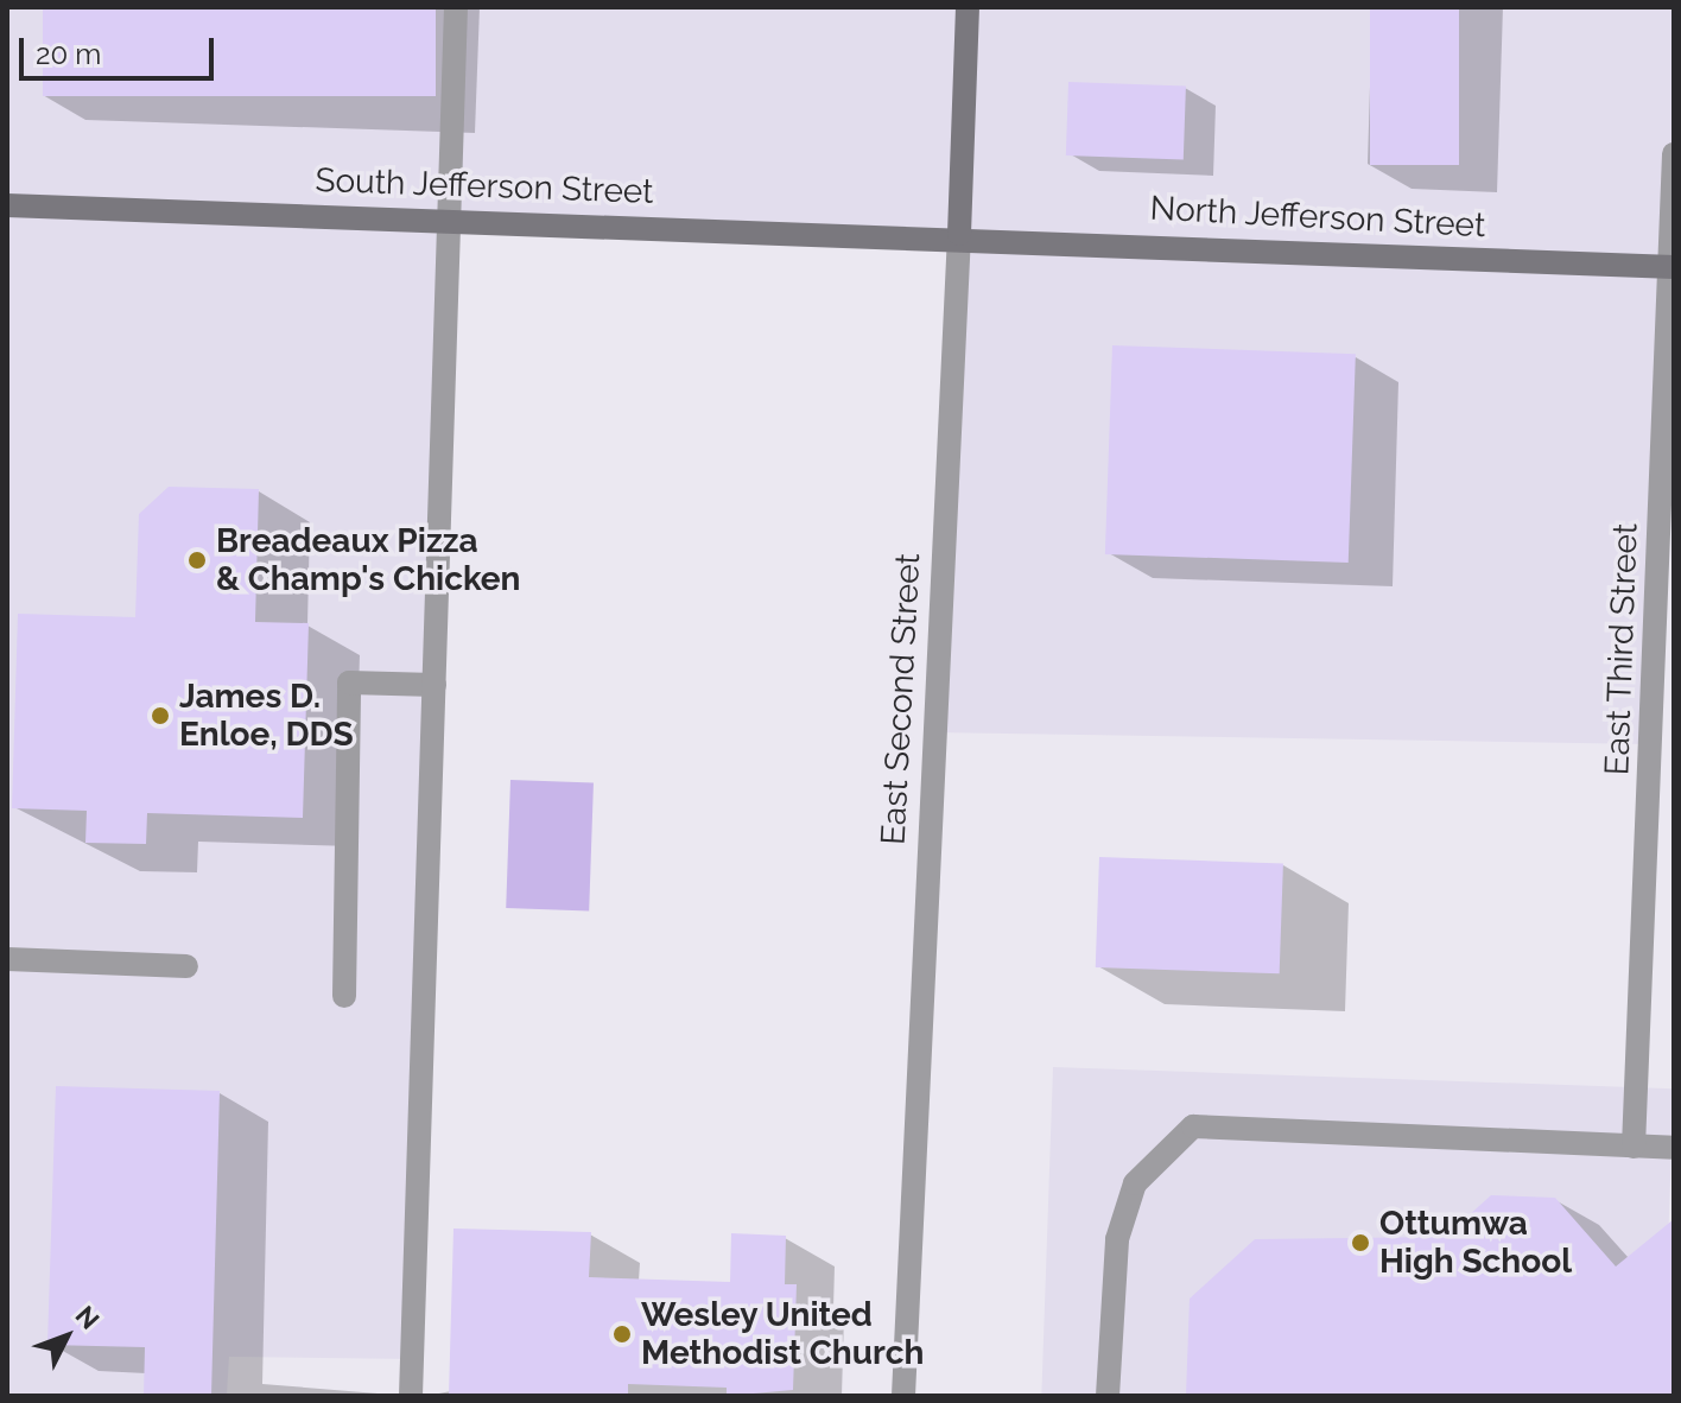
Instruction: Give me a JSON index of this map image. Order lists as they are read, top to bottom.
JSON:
{
  "streets": {
    "main road": ["South Jefferson Street", "North Jefferson Street", "East Second Street"],
    "street": ["East Third Street"]
  },
  "crossings": [
    ["South Jefferson Street", "North Jefferson Street"],
    ["South Jefferson Street", "East Second Street"],
    ["North Jefferson Street", "East Third Street"],
    ["North Jefferson Street", "East Second Street"]
  ],
  "places": [
    "Breadeaux Pizza & Champ's Chicken",
    "James D. Enloe, DDS",
    "Ottumwa High School",
    "Wesley United Methodist Church"
  ],
  "scale_bar": "20 m",
  "north": "top right"
}
